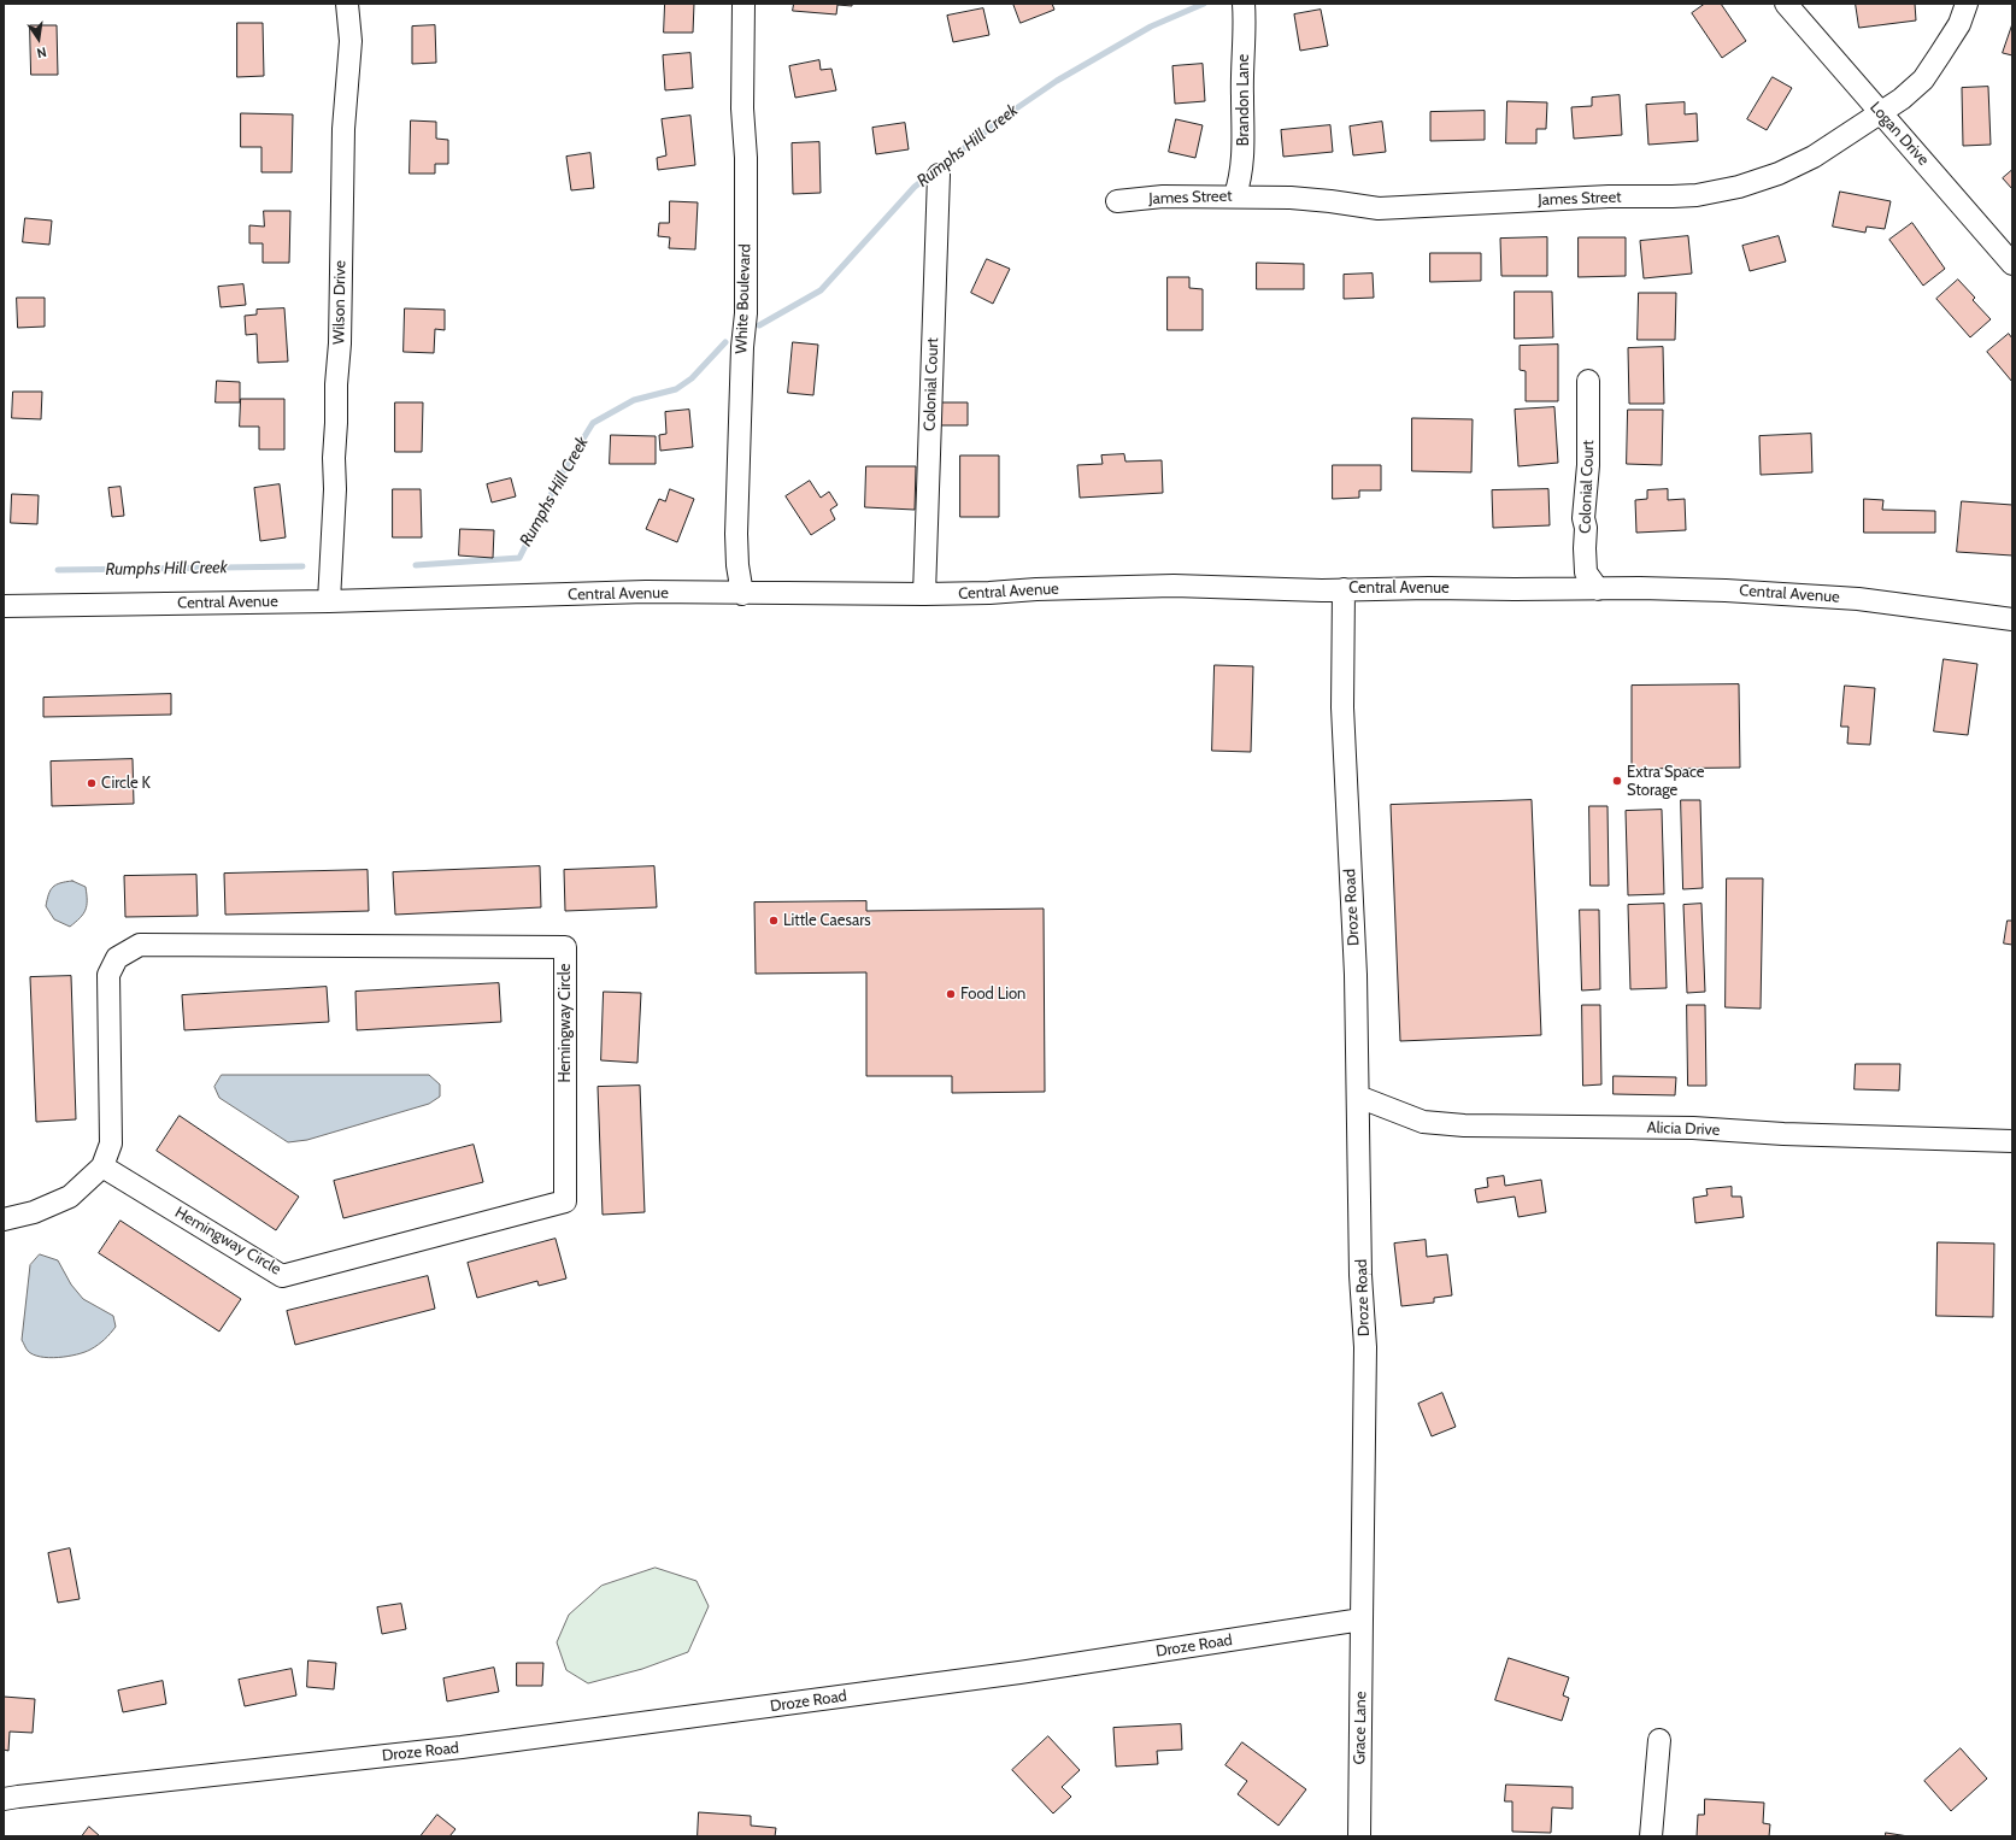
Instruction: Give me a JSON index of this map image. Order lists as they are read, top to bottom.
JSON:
{
  "streets": {
    "street": [
      "Brandon Lane",
      "Logan Drive",
      "James Street",
      "White Boulevard",
      "Wilson Drive",
      "Colonial Court",
      "Central Avenue",
      "Droze Road",
      "Hemingway Circle",
      "Alicia Drive",
      "Grace Lane"
    ]
  },
  "crossings": [
    ["Brandon Lane", "James Street"],
    ["Logan Drive", "James Street"],
    ["White Boulevard", "Central Avenue"],
    ["Wilson Drive", "Central Avenue"],
    ["Colonial Court", "Central Avenue"],
    ["Central Avenue", "Droze Road"],
    ["Droze Road", "Alicia Drive"],
    ["Droze Road", "Grace Lane"]
  ],
  "water": ["Rumphs Hill Creek"],
  "places": [
    "Extra Space Storage",
    "Circle K",
    "Little Caesars",
    "Food Lion"
  ],
  "north": "bottom"
}
